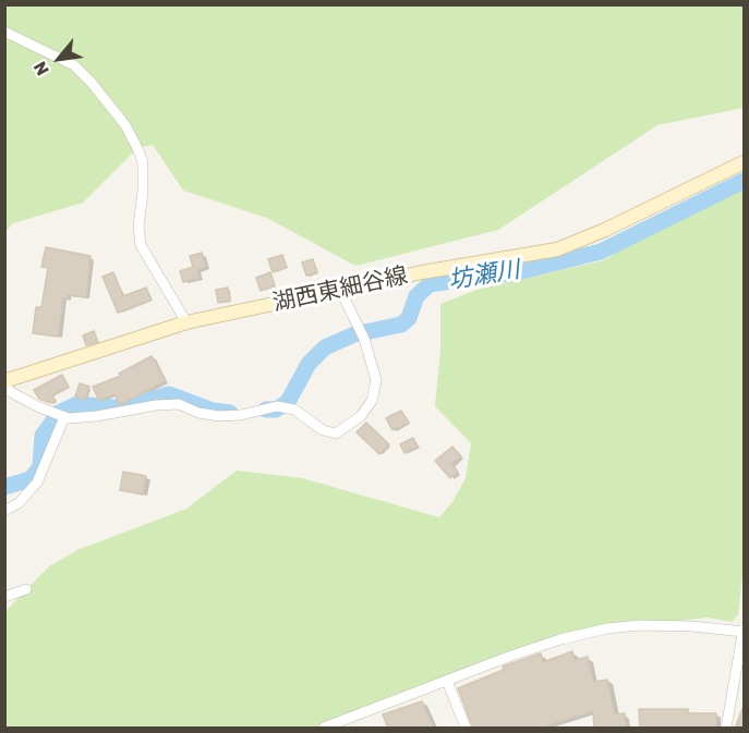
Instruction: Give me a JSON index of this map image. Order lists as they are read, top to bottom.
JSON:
{
  "streets": {
    "main road": ["湖西東細谷線"]
  },
  "water": ["坊瀬川"],
  "north": "bottom left"
}
